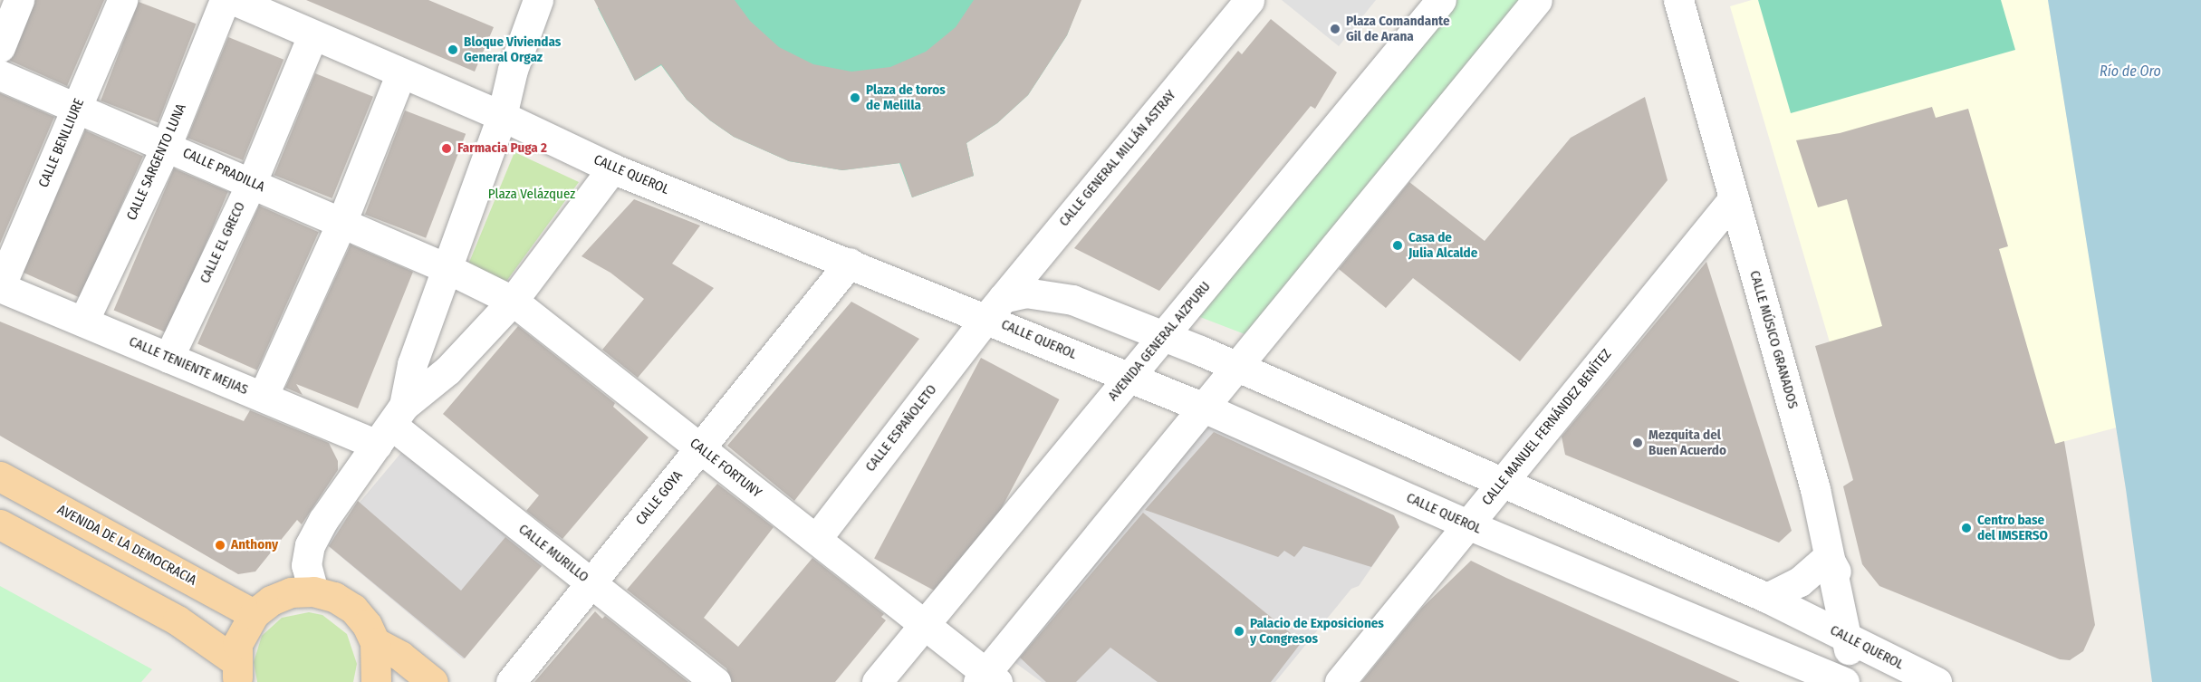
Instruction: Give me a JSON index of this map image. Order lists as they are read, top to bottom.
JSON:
{
  "streets": {
    "main road": ["AVENIDA DE LA DEMOCRACIA"],
    "street": [
      "CALLE BENLLIURE",
      "CALLE GENERAL MILLÁN ASTRAY",
      "CALLE SARGENTO LUNA",
      "CALLE PRADILLA",
      "CALLE QUEROL",
      "CALLE EL GRECO",
      "CALLE MÚSICO GRANADOS",
      "AVENIDA GENERAL AIZPURU",
      "CALLE TENIENTE MEJIAS",
      "CALLE MANUEL FERNÁNDEZ BENÍTEZ",
      "CALLE ESPAÑOLETO",
      "CALLE FORTUNY",
      "CALLE GOYA",
      "CALLE MURILLO"
    ]
  },
  "crossings": [
    ["CALLE BENLLIURE", "CALLE PRADILLA"],
    ["CALLE BENLLIURE", "CALLE TENIENTE MEJIAS"],
    ["CALLE GENERAL MILLÁN ASTRAY", "CALLE QUEROL"],
    ["CALLE GENERAL MILLÁN ASTRAY", "CALLE ESPAÑOLETO"],
    ["CALLE SARGENTO LUNA", "CALLE PRADILLA"],
    ["CALLE SARGENTO LUNA", "CALLE TENIENTE MEJIAS"],
    ["CALLE PRADILLA", "CALLE EL GRECO"],
    ["CALLE PRADILLA", "CALLE FORTUNY"],
    ["CALLE QUEROL", "CALLE EL GRECO"],
    ["CALLE QUEROL", "CALLE MÚSICO GRANADOS"],
    ["CALLE QUEROL", "AVENIDA GENERAL AIZPURU"],
    ["CALLE QUEROL", "CALLE MANUEL FERNÁNDEZ BENÍTEZ"],
    ["CALLE QUEROL", "CALLE ESPAÑOLETO"],
    ["CALLE QUEROL", "CALLE GOYA"],
    ["CALLE EL GRECO", "CALLE TENIENTE MEJIAS"],
    ["CALLE MÚSICO GRANADOS", "CALLE MANUEL FERNÁNDEZ BENÍTEZ"],
    ["AVENIDA GENERAL AIZPURU", "CALLE FORTUNY"],
    ["CALLE TENIENTE MEJIAS", "CALLE MURILLO"],
    ["CALLE ESPAÑOLETO", "CALLE FORTUNY"],
    ["CALLE FORTUNY", "CALLE GOYA"],
    ["CALLE GOYA", "CALLE MURILLO"]
  ],
  "water": ["Río de Oro"],
  "parks": ["Plaza Velázquez"],
  "places": [
    "Plaza Comandante Gil de Arana",
    "Bloque Viviendas General Orgaz",
    "Plaza de toros de Melilla",
    "Farmacia Puga 2",
    "Casa de Julia Alcalde",
    "Mezquita del Buen Acuerdo",
    "Centro base del IMSERSO",
    "Anthony",
    "Palacio de Exposiciones y Congresos"
  ]
}
